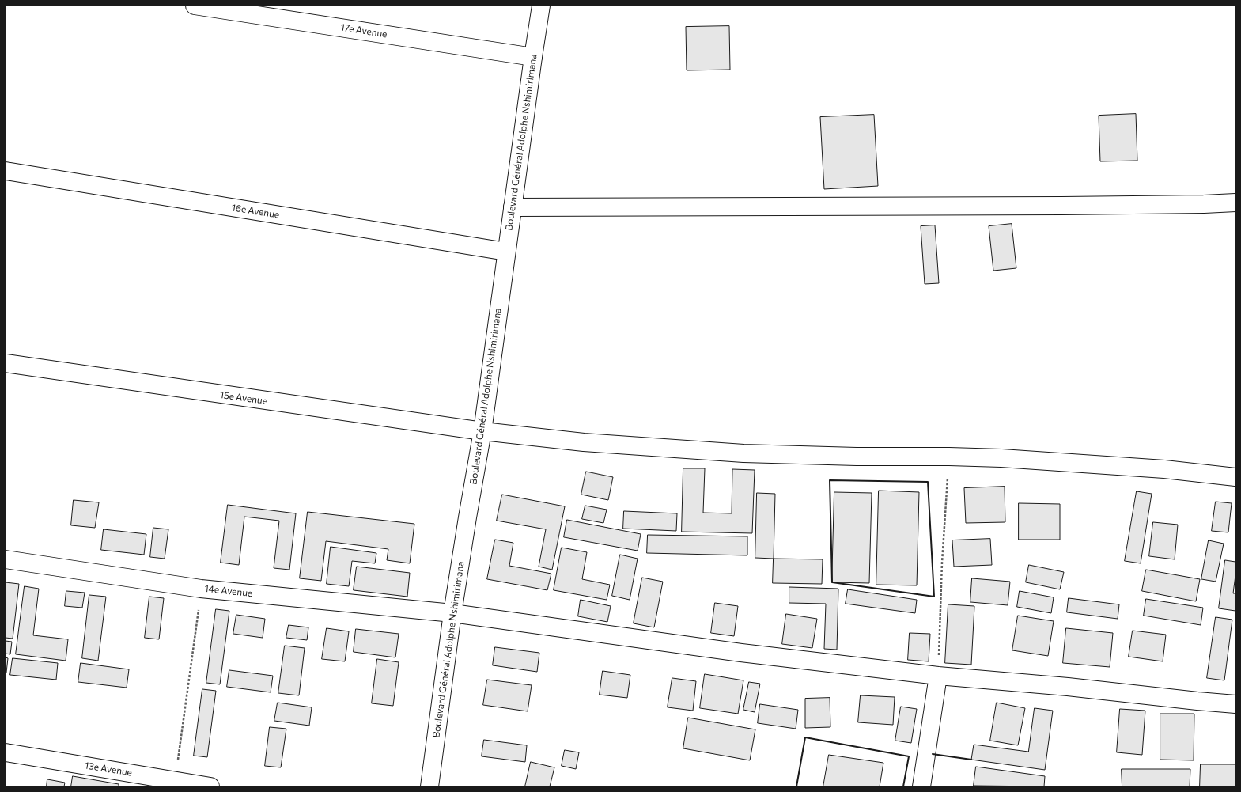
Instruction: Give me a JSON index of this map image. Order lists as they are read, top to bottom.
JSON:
{
  "streets": {
    "street": [
      "17e Avenue",
      "Boulevard Général Adolphe Nshimirimana",
      "16e Avenue",
      "15e Avenue",
      "14e Avenue",
      "13e Avenue"
    ]
  },
  "crossings": [
    ["17e Avenue", "Boulevard Général Adolphe Nshimirimana"],
    ["Boulevard Général Adolphe Nshimirimana", "16e Avenue"],
    ["Boulevard Général Adolphe Nshimirimana", "15e Avenue"],
    ["Boulevard Général Adolphe Nshimirimana", "14e Avenue"]
  ]
}
